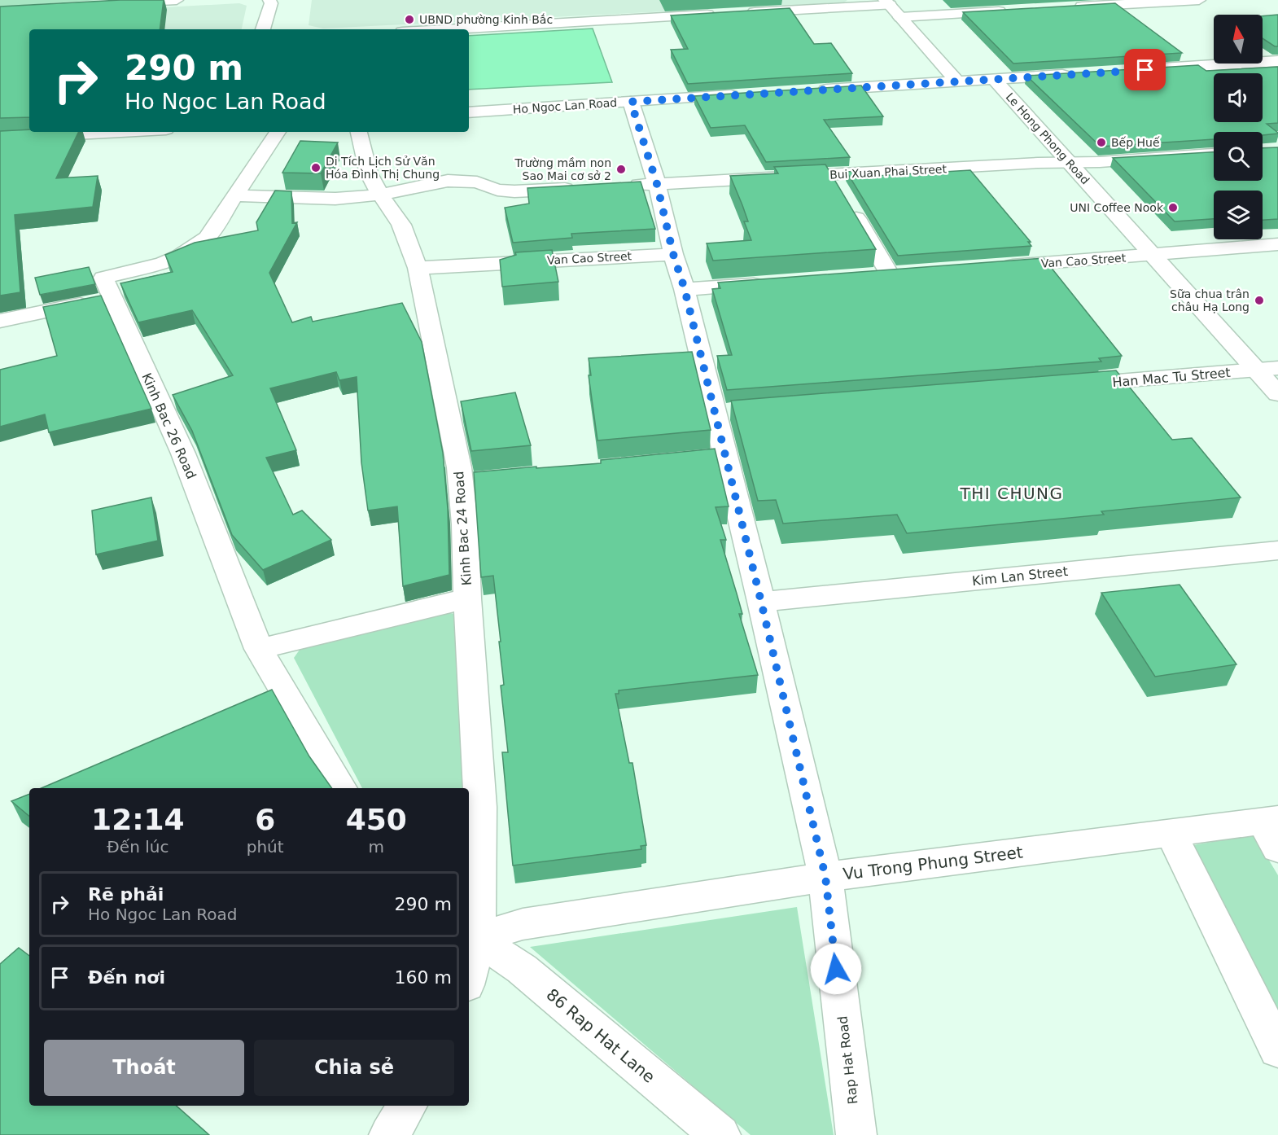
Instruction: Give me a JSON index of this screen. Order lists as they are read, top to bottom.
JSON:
{
  "streets": {
    "street": [
      "Ho Ngoc Lan Road",
      "Le Hong Phong Road",
      "Bui Xuan Phai Street",
      "Van Cao Street",
      "Han Mac Tu Street",
      "Kinh Bac 26 Road",
      "Kinh Bac 24 Road",
      "Kim Lan Street",
      "Vu Trong Phung Street",
      "86 Rap Hat Lane",
      "Rap Hat Road"
    ]
  },
  "crossings": [
    ["Ho Ngoc Lan Road", "Rap Hat Road"],
    ["Le Hong Phong Road", "Bui Xuan Phai Street"],
    ["Le Hong Phong Road", "Van Cao Street"],
    ["Le Hong Phong Road", "Han Mac Tu Street"],
    ["Bui Xuan Phai Street", "Rap Hat Road"],
    ["Van Cao Street", "Kinh Bac 24 Road"],
    ["Van Cao Street", "Rap Hat Road"],
    ["Kinh Bac 24 Road", "Vu Trong Phung Street"],
    ["Kinh Bac 24 Road", "86 Rap Hat Lane"],
    ["Kim Lan Street", "Rap Hat Road"],
    ["Vu Trong Phung Street", "86 Rap Hat Lane"],
    ["Vu Trong Phung Street", "Rap Hat Road"]
  ],
  "districts": ["THI CHUNG"],
  "places": [
    "UBND phường Kinh Bắc",
    "Bếp Huế",
    "Di Tích Lịch Sử Văn Hóa Đình Thị Chung",
    "Trường mầm non Sao Mai cơ sở 2",
    "UNI Coffee Nook",
    "Sữa chua trân châu Hạ Long"
  ],
  "north": "top",
  "page": {
    "turn": ["290 m", "Ho Ngoc Lan Road"],
    "eta": [
      "12:14",
      "Đến lúc",
      "6",
      "phút",
      "450",
      "m"
    ],
    "list": [
      {
        "name": "Rẽ phải",
        "note": "Ho Ngoc Lan Road",
        "value": "290 m"
      },
      {
        "name": "Đến nơi",
        "value": "160 m"
      }
    ],
    "buttons": ["Thoát", "Chia sẻ"]
  }
}
